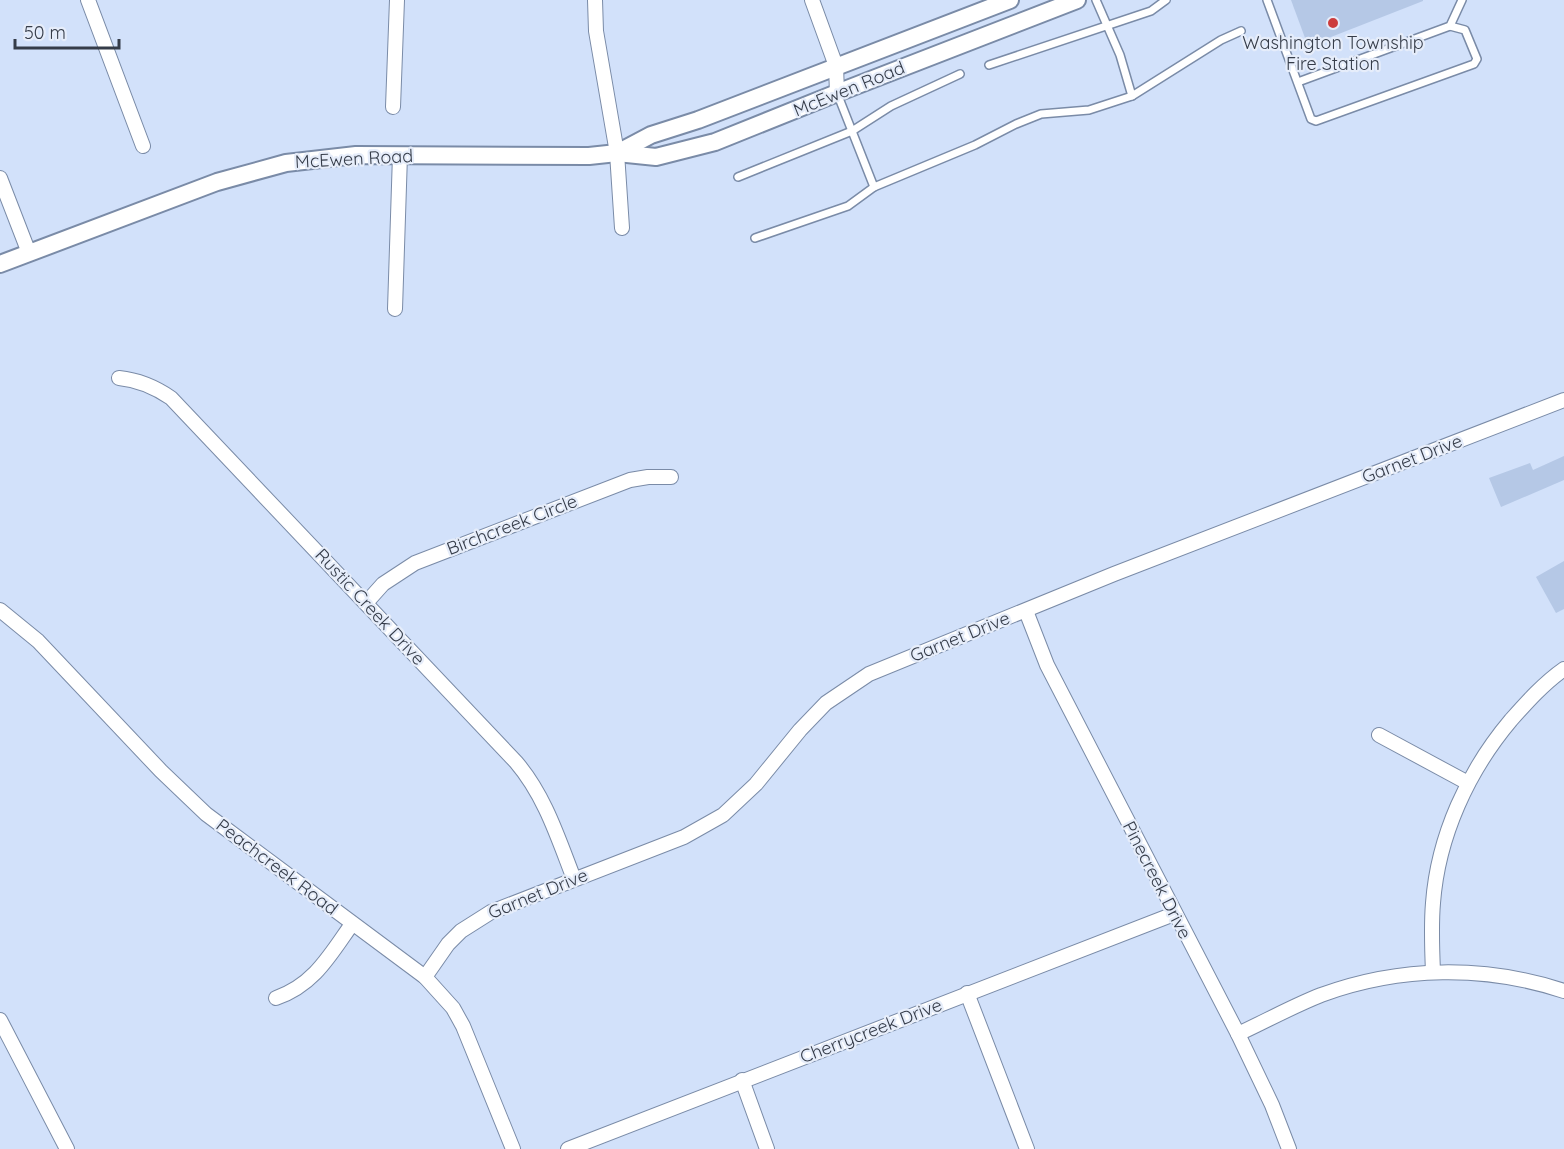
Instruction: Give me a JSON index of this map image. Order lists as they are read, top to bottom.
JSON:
{
  "streets": {
    "street": [
      "McEwen Road",
      "Garnet Drive",
      "Birchcreek Circle",
      "Rustic Creek Drive",
      "Peachcreek Road",
      "Pinecreek Drive",
      "Cherrycreek Drive"
    ]
  },
  "crossings": [
    ["Garnet Drive", "Rustic Creek Drive"],
    ["Garnet Drive", "Peachcreek Road"],
    ["Garnet Drive", "Pinecreek Drive"],
    ["Birchcreek Circle", "Rustic Creek Drive"],
    ["Pinecreek Drive", "Cherrycreek Drive"]
  ],
  "places": ["Washington Township Fire Station"],
  "scale_bar": "50 m"
}
